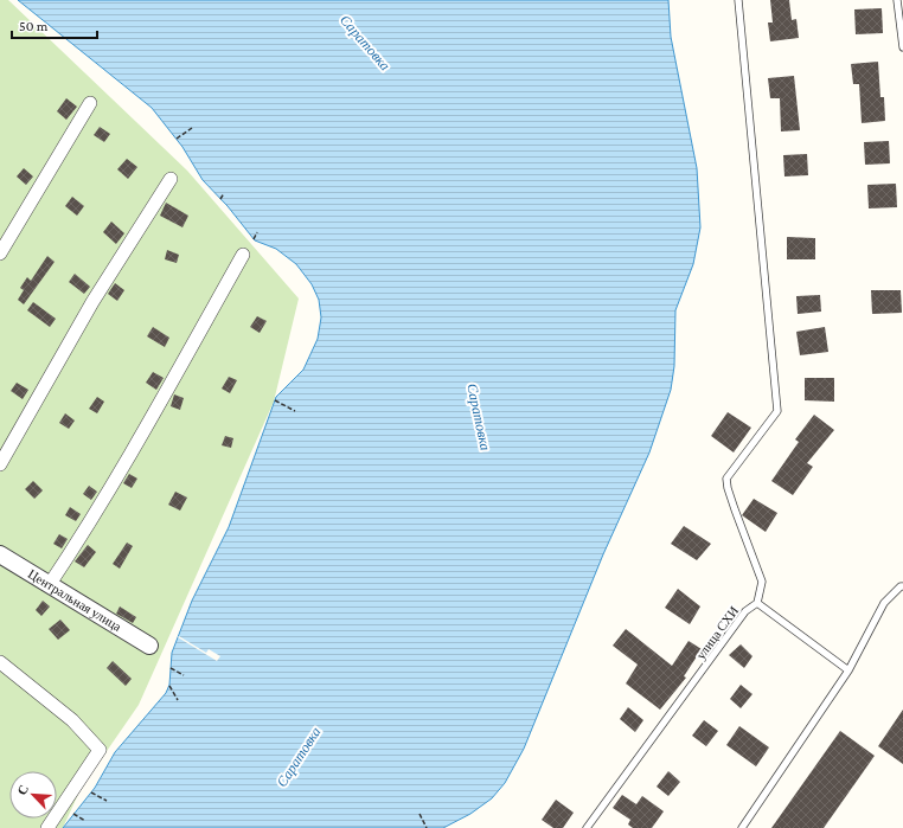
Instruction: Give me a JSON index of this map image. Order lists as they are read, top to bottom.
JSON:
{
  "streets": {
    "street": ["Центральная улица"],
    "lane": ["улица СХИ"]
  },
  "water": ["Саратовка"],
  "scale_bar": "50 m",
  "north": "top left"
}
